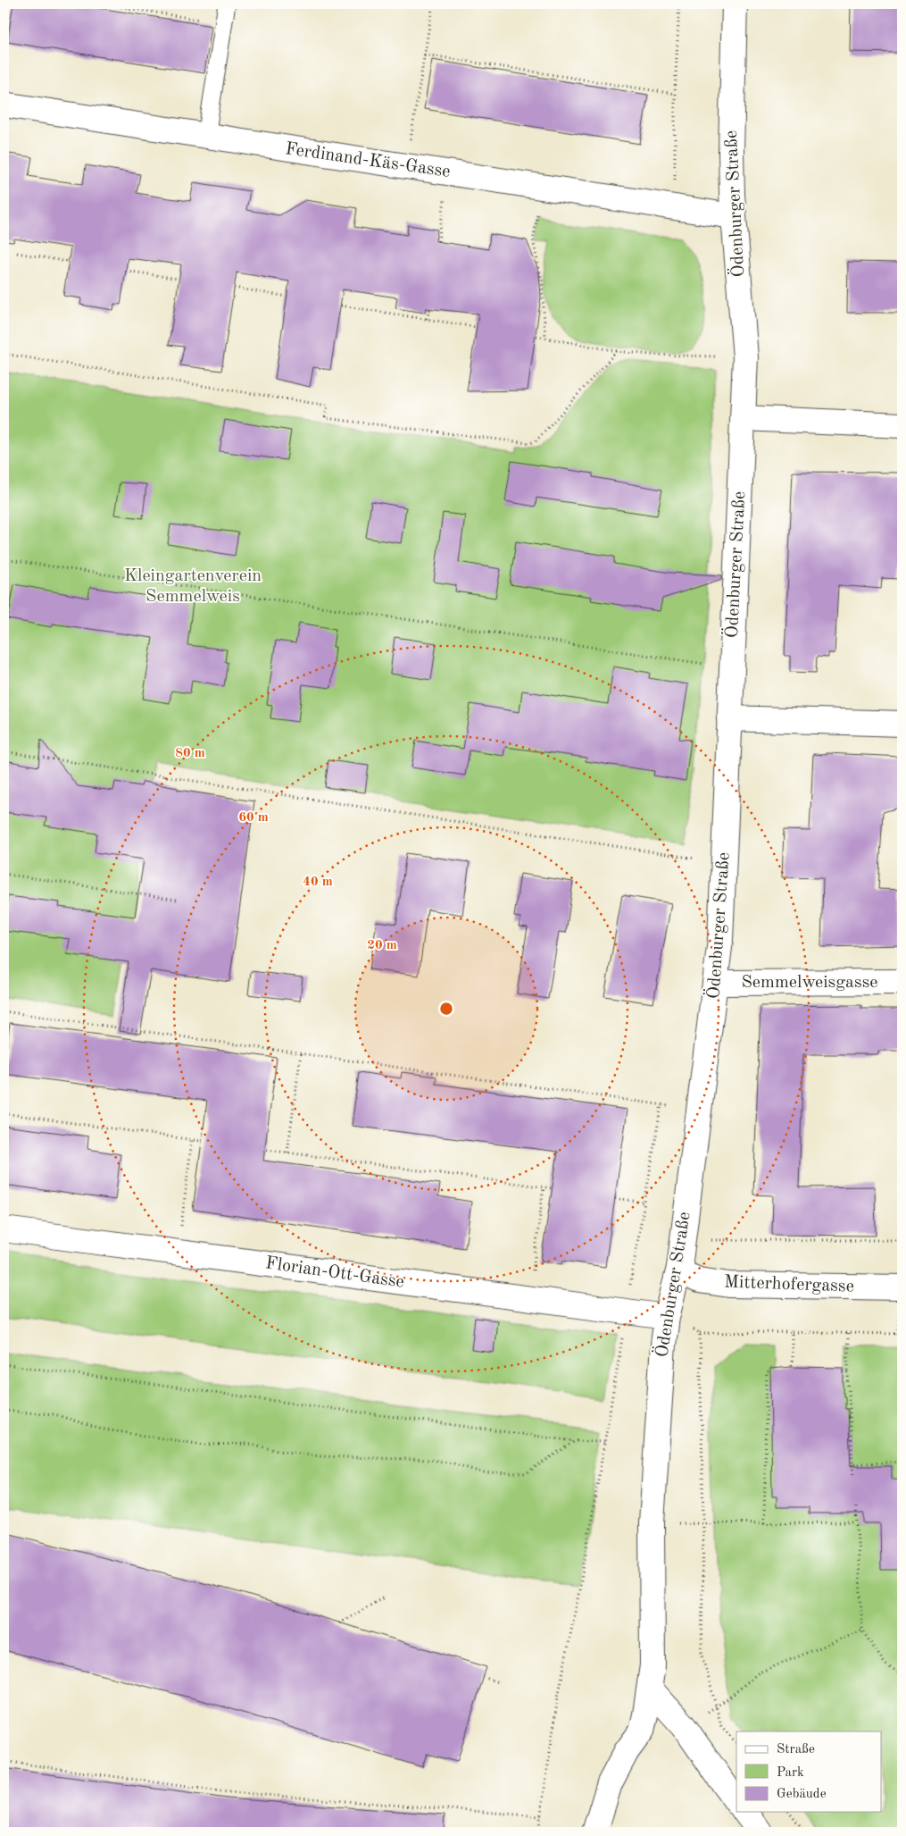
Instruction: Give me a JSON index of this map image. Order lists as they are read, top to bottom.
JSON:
{
  "streets": {
    "street": [
      "Ferdinand-Käs-Gasse",
      "Ödenburger Straße",
      "Semmelweisgasse",
      "Florian-Ott-Gasse",
      "Mitterhofergasse"
    ]
  },
  "crossings": [
    ["Ferdinand-Käs-Gasse", "Ödenburger Straße"],
    ["Ödenburger Straße", "Semmelweisgasse"],
    ["Ödenburger Straße", "Florian-Ott-Gasse"],
    ["Ödenburger Straße", "Mitterhofergasse"]
  ],
  "parks": ["Kleingartenverein Semmelweis"],
  "legend": ["Straße", "Park", "Gebäude"],
  "rings": [
    "80 m",
    "60 m",
    "40 m",
    "20 m"
  ]
}
